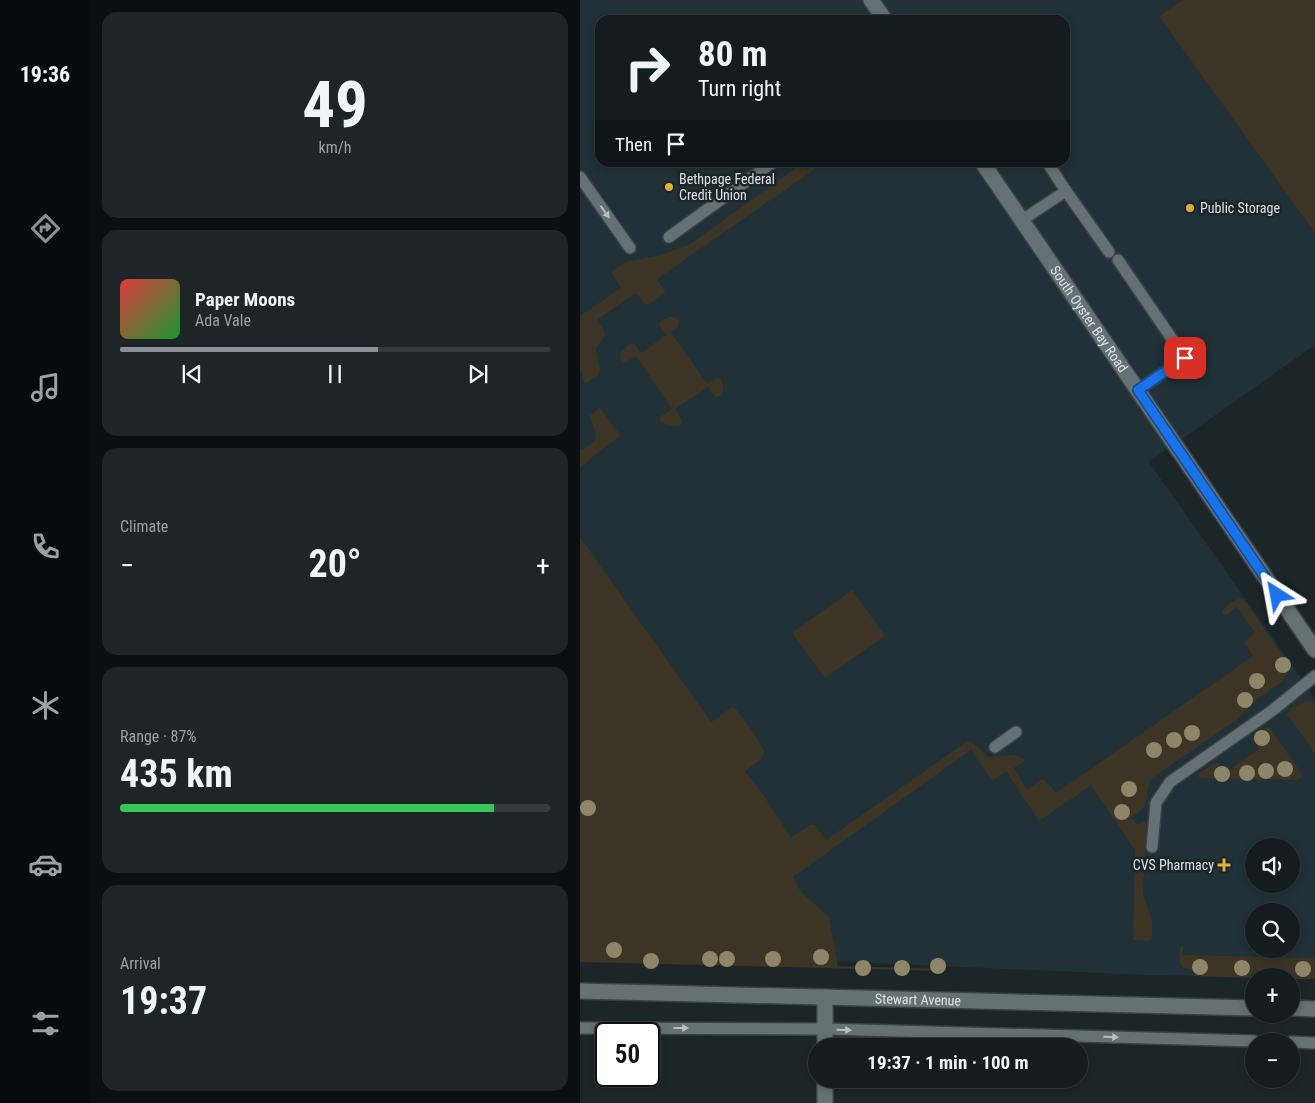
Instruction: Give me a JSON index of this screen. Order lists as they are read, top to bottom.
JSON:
{
  "streets": {
    "main road": ["South Oyster Bay Road", "Stewart Avenue"]
  },
  "places": {
    "other": ["Bethpage Federal Credit Union", "Public Storage"],
    "health": ["CVS Pharmacy"]
  },
  "page": {
    "tabs": "19:36",
    "tile": [
      ["49", "km/h"],
      "Climate",
      ["Range · 87%", "435 km"],
      ["Arrival", "19:37"]
    ],
    "turn": ["80 m", "Turn right"],
    "then": "Then",
    "song": ["Paper Moons", "Ada Vale"],
    "heat": ["−", "20°", "+"],
    "map_buttons": ["+", "−"],
    "limit": "50",
    "trip": "19:37 · 1 min · 100 m"
  }
}
